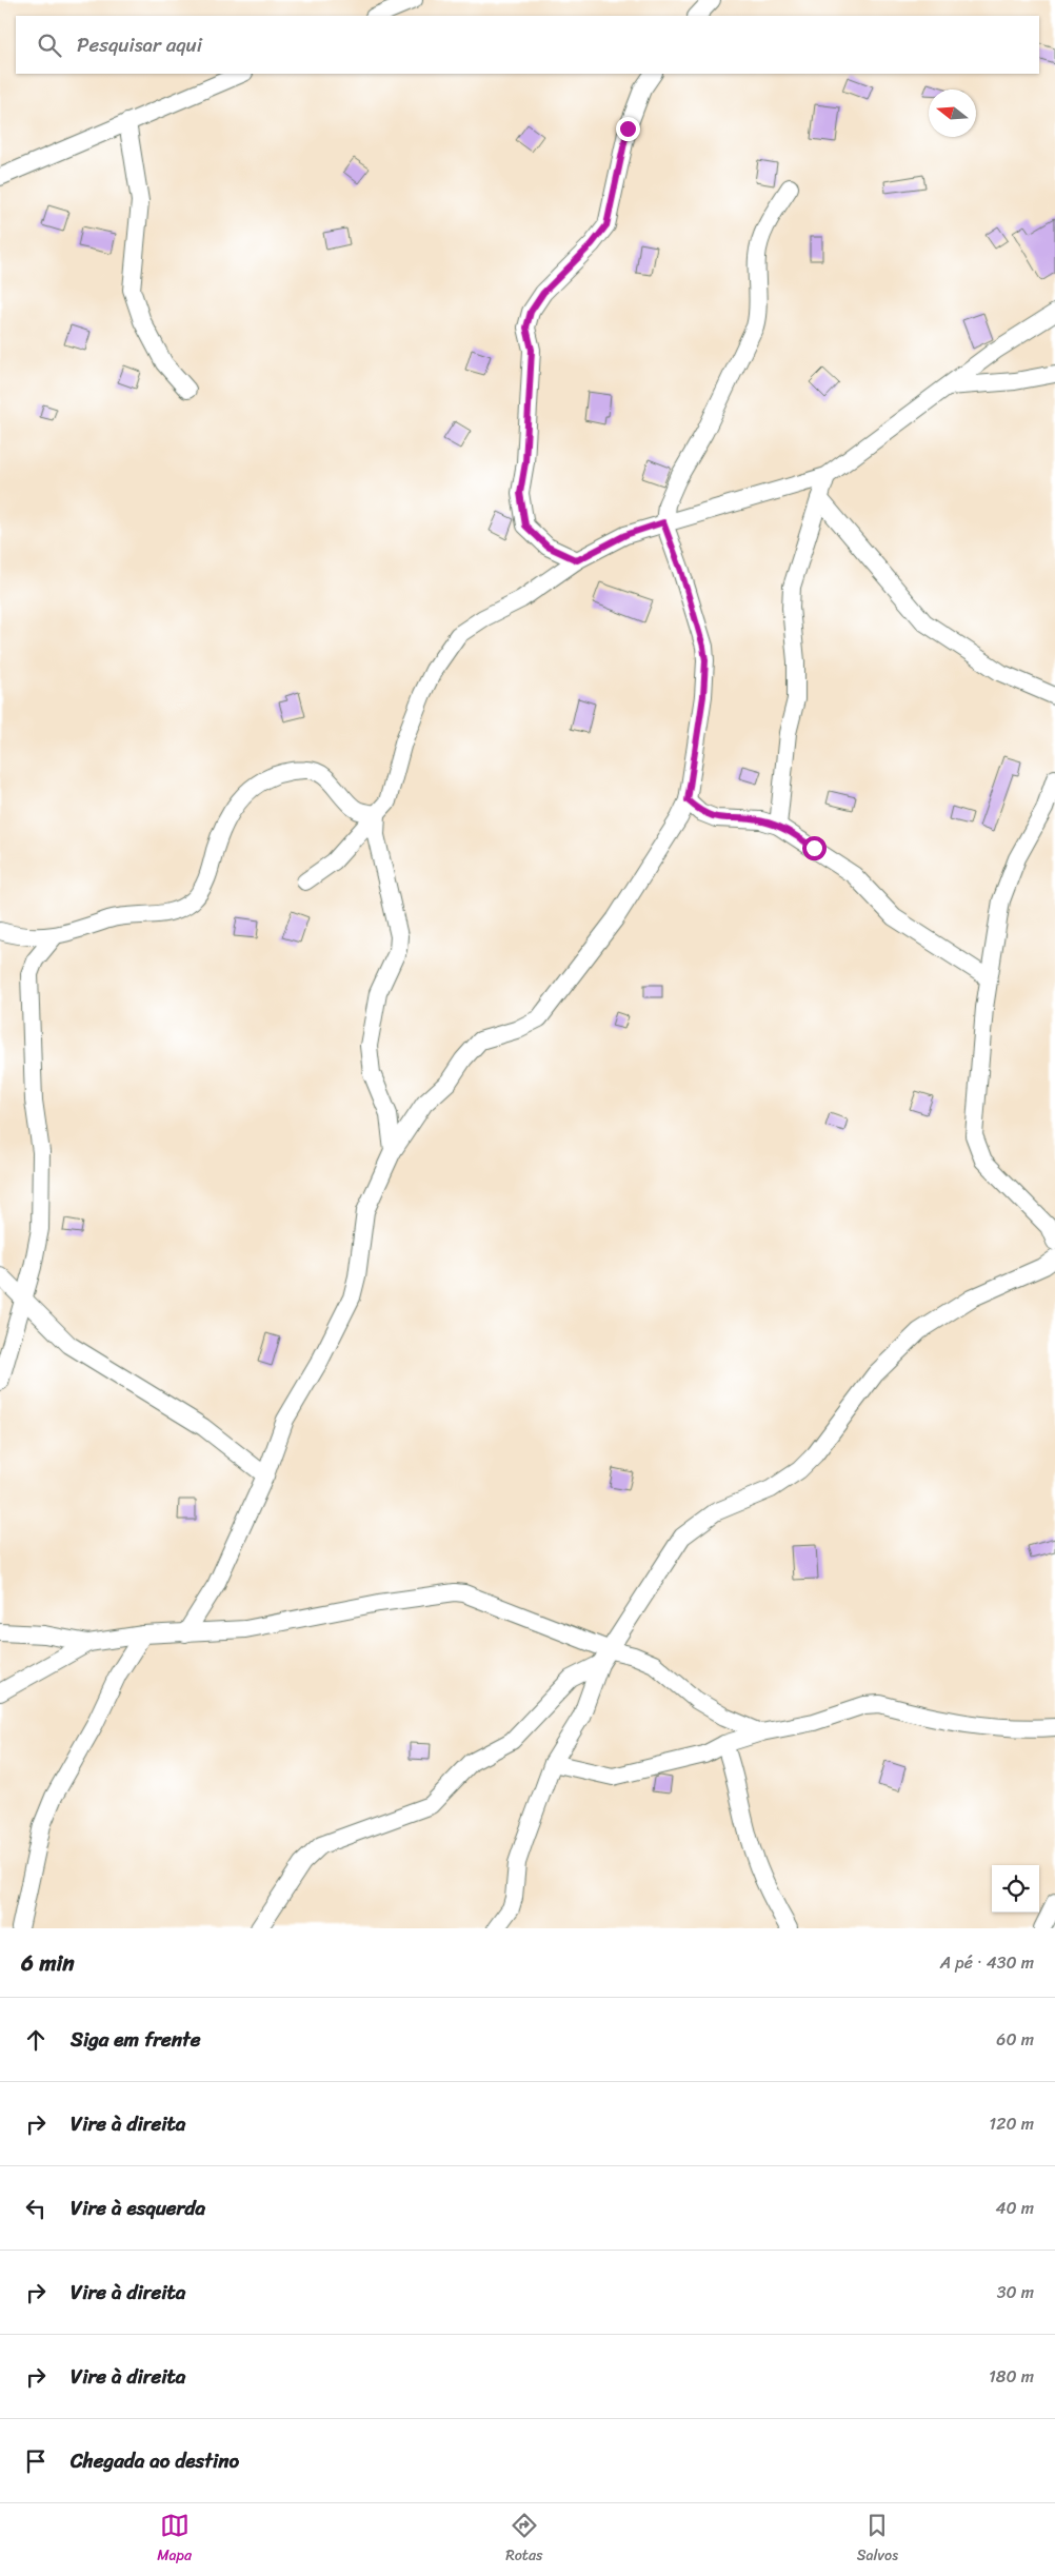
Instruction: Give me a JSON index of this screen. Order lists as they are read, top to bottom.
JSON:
{
  "north": "left",
  "page": {
    "search": "Pesquisar aqui",
    "heading": ["6 min", "A pé · 430 m"],
    "list": [
      ["Siga em frente", "60 m"],
      ["Vire à direita", "120 m"],
      ["Vire à esquerda", "40 m"],
      ["Vire à direita", "30 m"],
      ["Vire à direita", "180 m"],
      "Chegada ao destino"
    ],
    "nav": ["Mapa", "Rotas", "Salvos"]
  }
}
